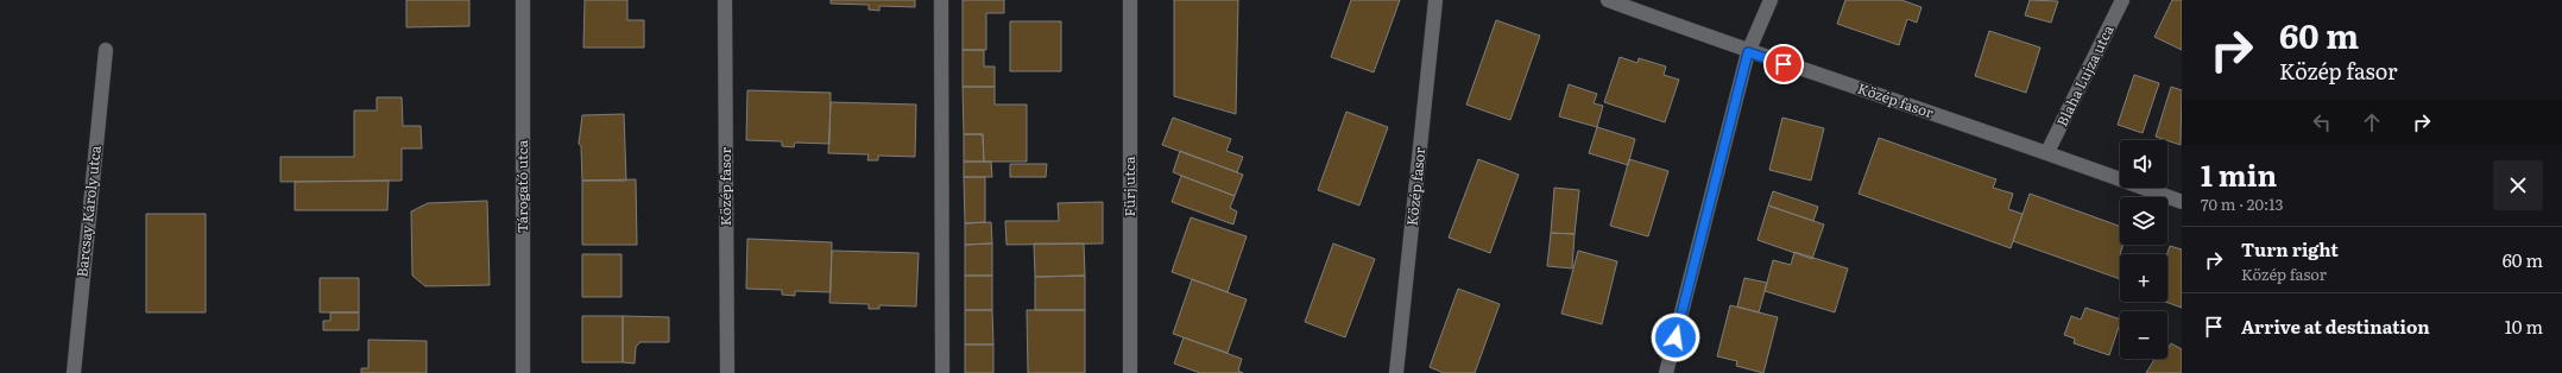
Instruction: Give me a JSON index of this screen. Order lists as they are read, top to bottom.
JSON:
{
  "streets": {
    "street": [
      "Blaha Lujza utca",
      "Közép fasor",
      "Tárogató utca",
      "Fürj utca",
      "Barcsay Károly utca"
    ]
  },
  "crossings": [
    ["Blaha Lujza utca", "Közép fasor"]
  ],
  "page": {
    "turn": ["60 m", "Közép fasor"],
    "map_buttons": ["+", "−"],
    "heading": ["1 min", "70 m · 20:13"],
    "list": [
      {
        "name": "Turn right",
        "note": "Közép fasor",
        "value": "60 m"
      },
      {
        "name": "Arrive at destination",
        "value": "10 m"
      }
    ]
  }
}
